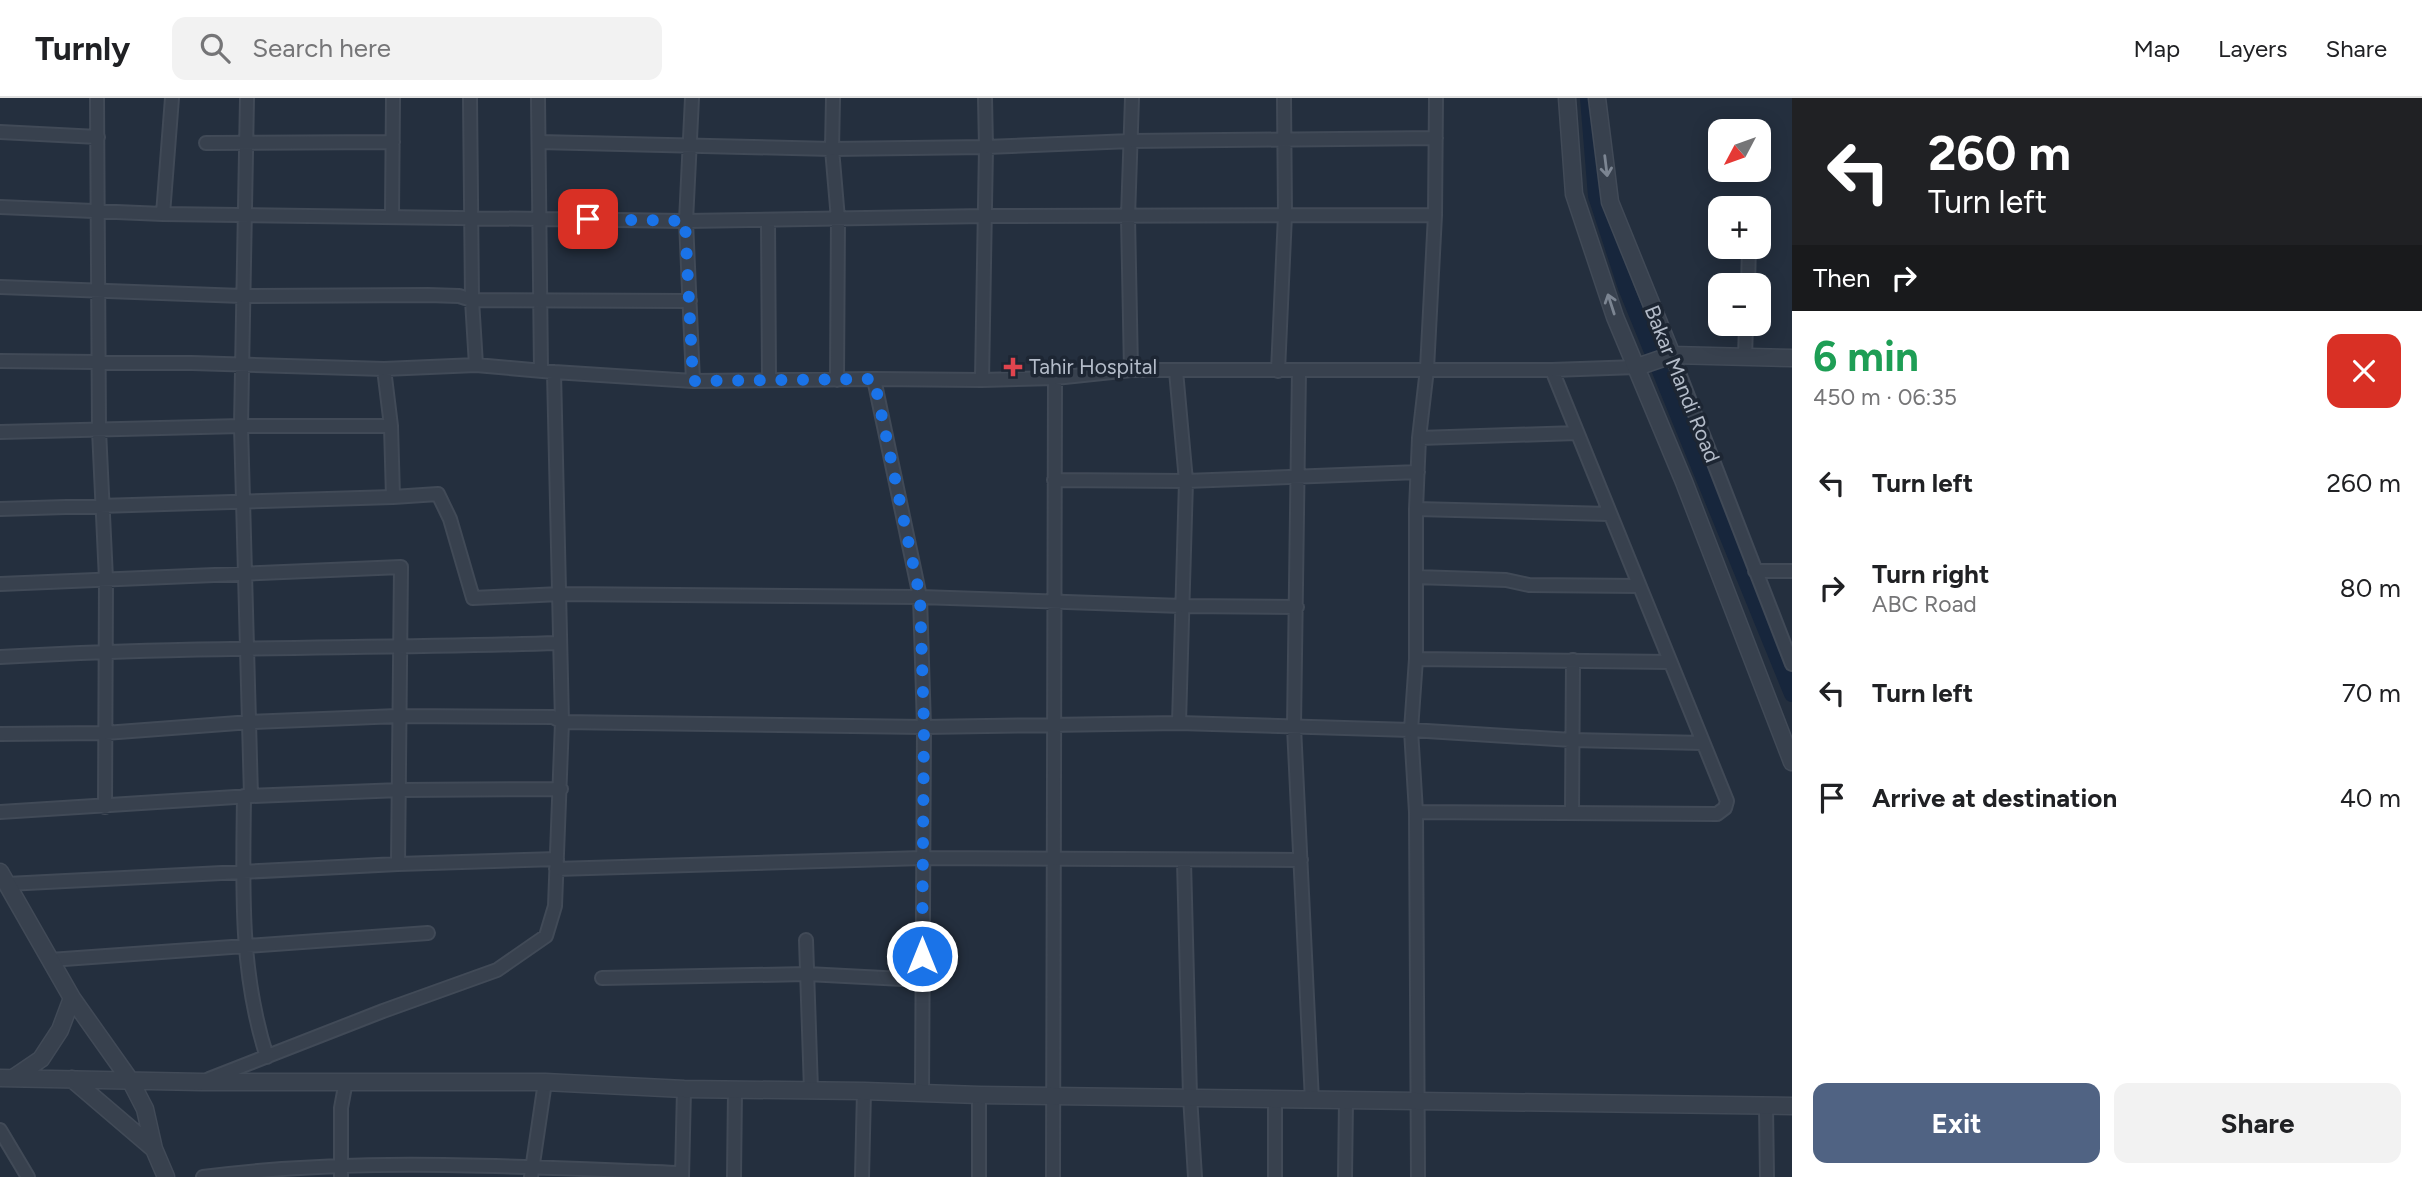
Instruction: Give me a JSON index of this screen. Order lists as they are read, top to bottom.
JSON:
{
  "streets": {
    "street": ["Bakar Mandi Road"]
  },
  "places": {
    "health": ["Tahir Hospital"]
  },
  "north": "bottom left",
  "page": {
    "header": "Turnly",
    "search": "Search here",
    "nav": ["Map", "Layers", "Share"],
    "turn": ["260 m", "Turn left"],
    "map_buttons": ["+", "−"],
    "then": "Then",
    "heading": ["6 min", "450 m · 06:35"],
    "list": [
      {
        "name": "Turn left",
        "value": "260 m"
      },
      {
        "name": "Turn right",
        "note": "ABC Road",
        "value": "80 m"
      },
      {
        "name": "Turn left",
        "value": "70 m"
      },
      {
        "name": "Arrive at destination",
        "value": "40 m"
      }
    ],
    "buttons": ["Exit", "Share"]
  }
}
